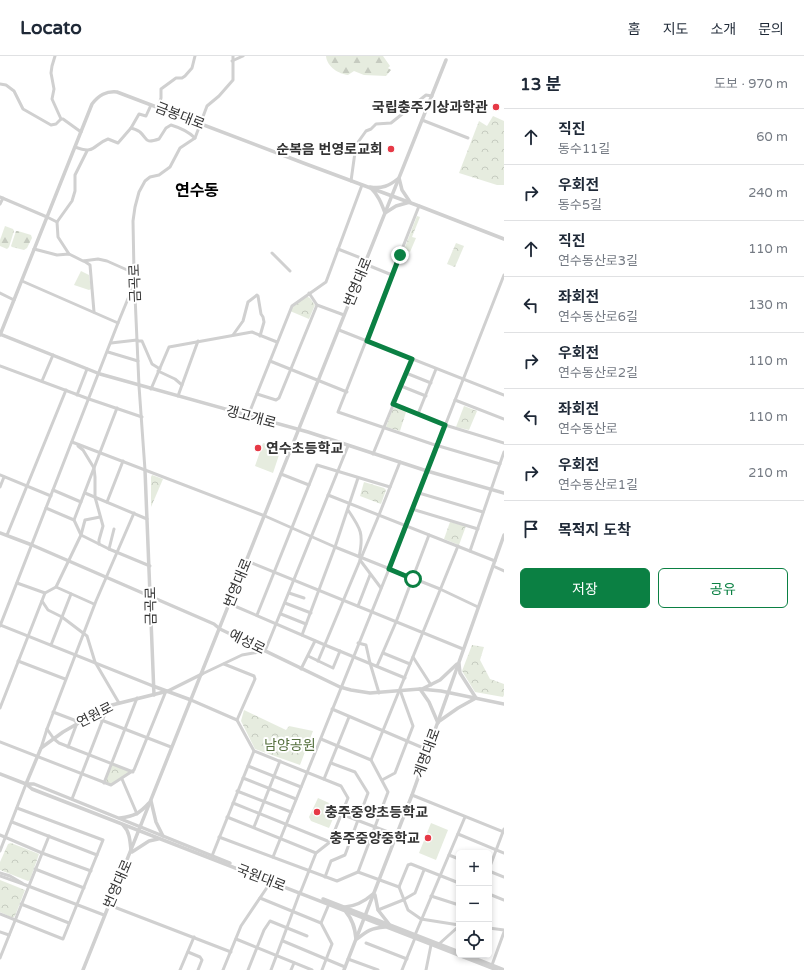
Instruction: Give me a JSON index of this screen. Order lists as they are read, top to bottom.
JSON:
{
  "streets": {
    "street": [
      "금봉대로",
      "번영대로",
      "금곡로",
      "갱고개로",
      "예성로",
      "연원로",
      "계명대로",
      "국원대로"
    ]
  },
  "crossings": [
    ["금봉대로", "번영대로"],
    ["금봉대로", "갱고개로"],
    ["번영대로", "갱고개로"],
    ["번영대로", "예성로"],
    ["번영대로", "연원로"],
    ["번영대로", "국원대로"],
    ["금곡로", "갱고개로"],
    ["금곡로", "예성로"],
    ["금곡로", "연원로"],
    ["예성로", "계명대로"],
    ["계명대로", "국원대로"]
  ],
  "districts": ["연수동"],
  "parks": ["남양공원"],
  "places": [
    "국립충주기상과학관",
    "순복음 번영로교회",
    "연수초등학교",
    "충주중앙초등학교",
    "충주중앙중학교"
  ],
  "page": {
    "header": "Locato",
    "nav": [
      "홈",
      "지도",
      "소개",
      "문의"
    ],
    "heading": ["13 분", "도보 · 970 m"],
    "list": [
      ["직진", "동수11길", "60 m"],
      ["우회전", "동수5길", "240 m"],
      ["직진", "연수동산로3길", "110 m"],
      ["좌회전", "연수동산로6길", "130 m"],
      ["우회전", "연수동산로2길", "110 m"],
      ["좌회전", "연수동산로", "110 m"],
      ["우회전", "연수동산로1길", "210 m"],
      "목적지 도착"
    ],
    "buttons": ["저장", "공유"],
    "map_buttons": ["+", "−"]
  }
}
